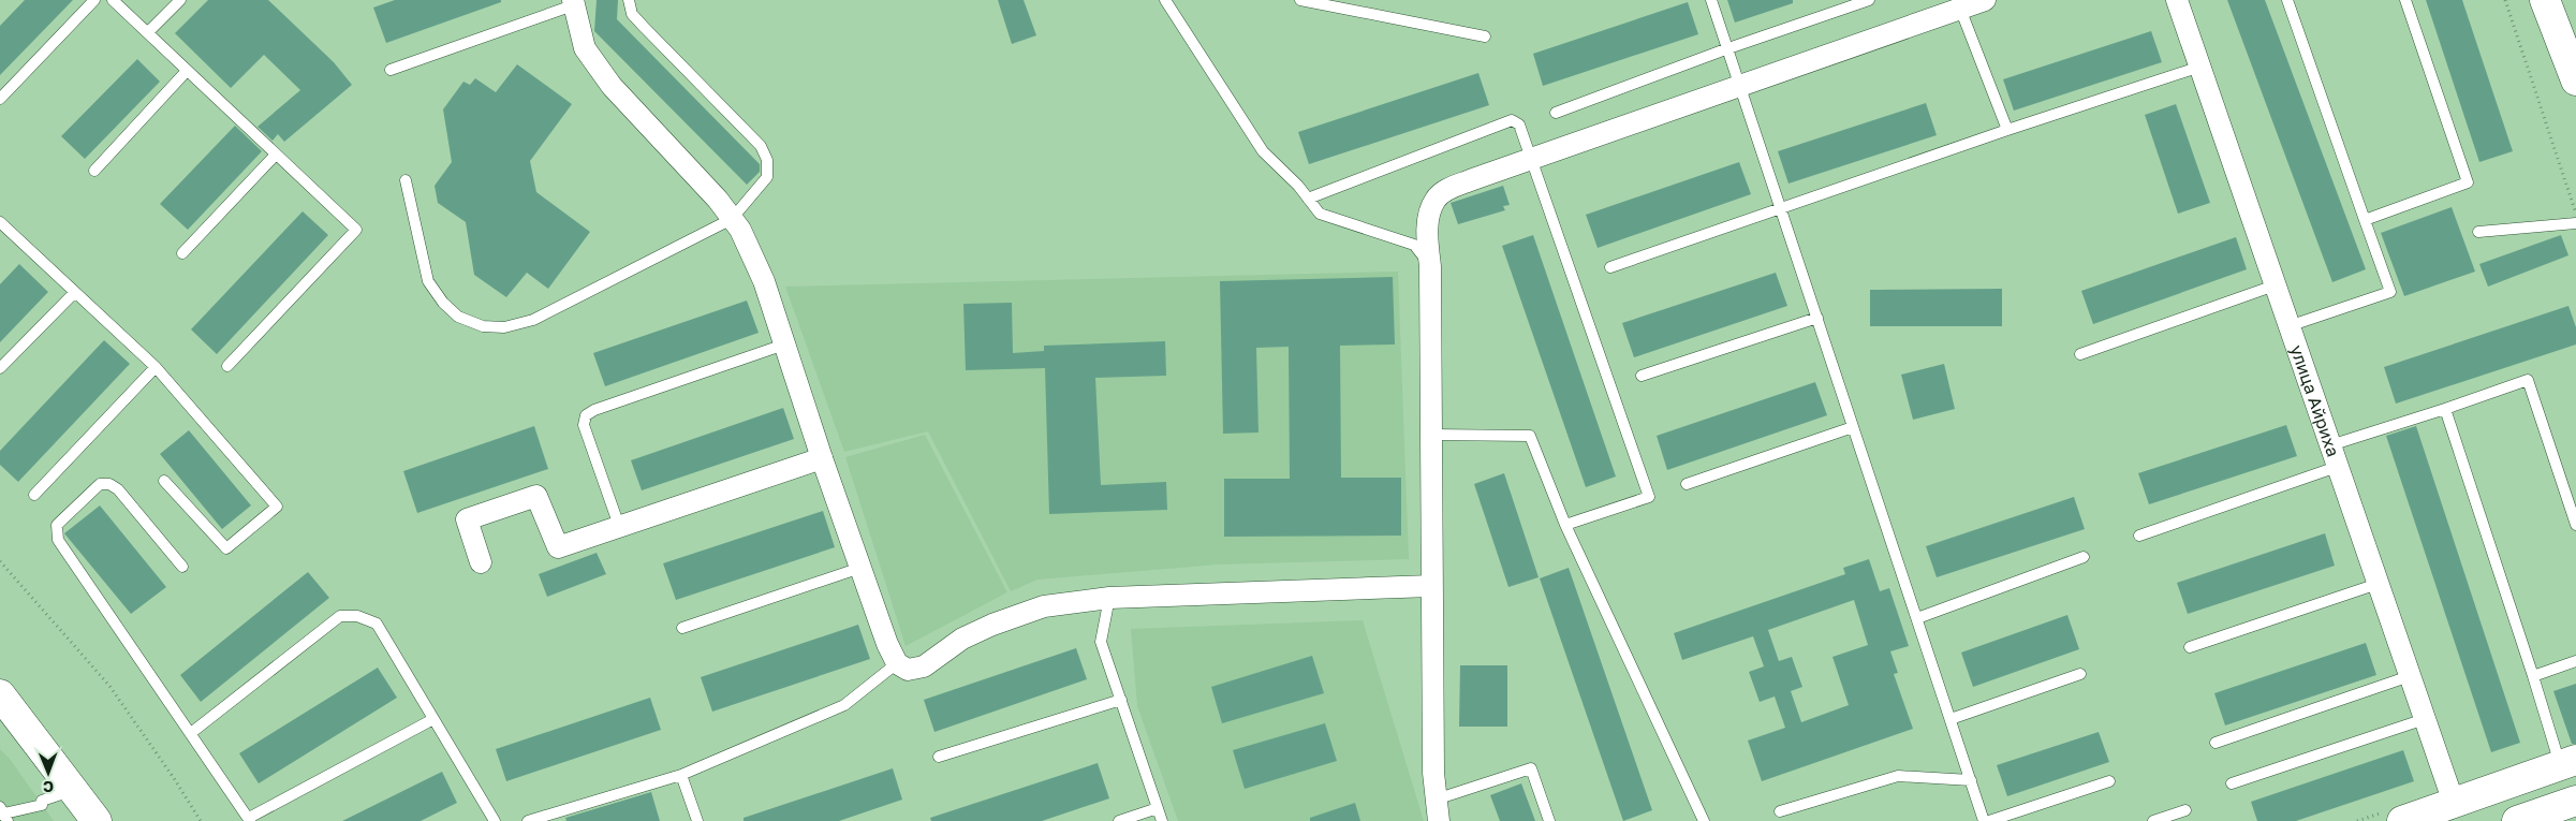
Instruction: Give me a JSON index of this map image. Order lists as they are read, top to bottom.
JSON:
{
  "streets": {
    "street": ["улица Айриха"]
  },
  "north": "bottom"
}
